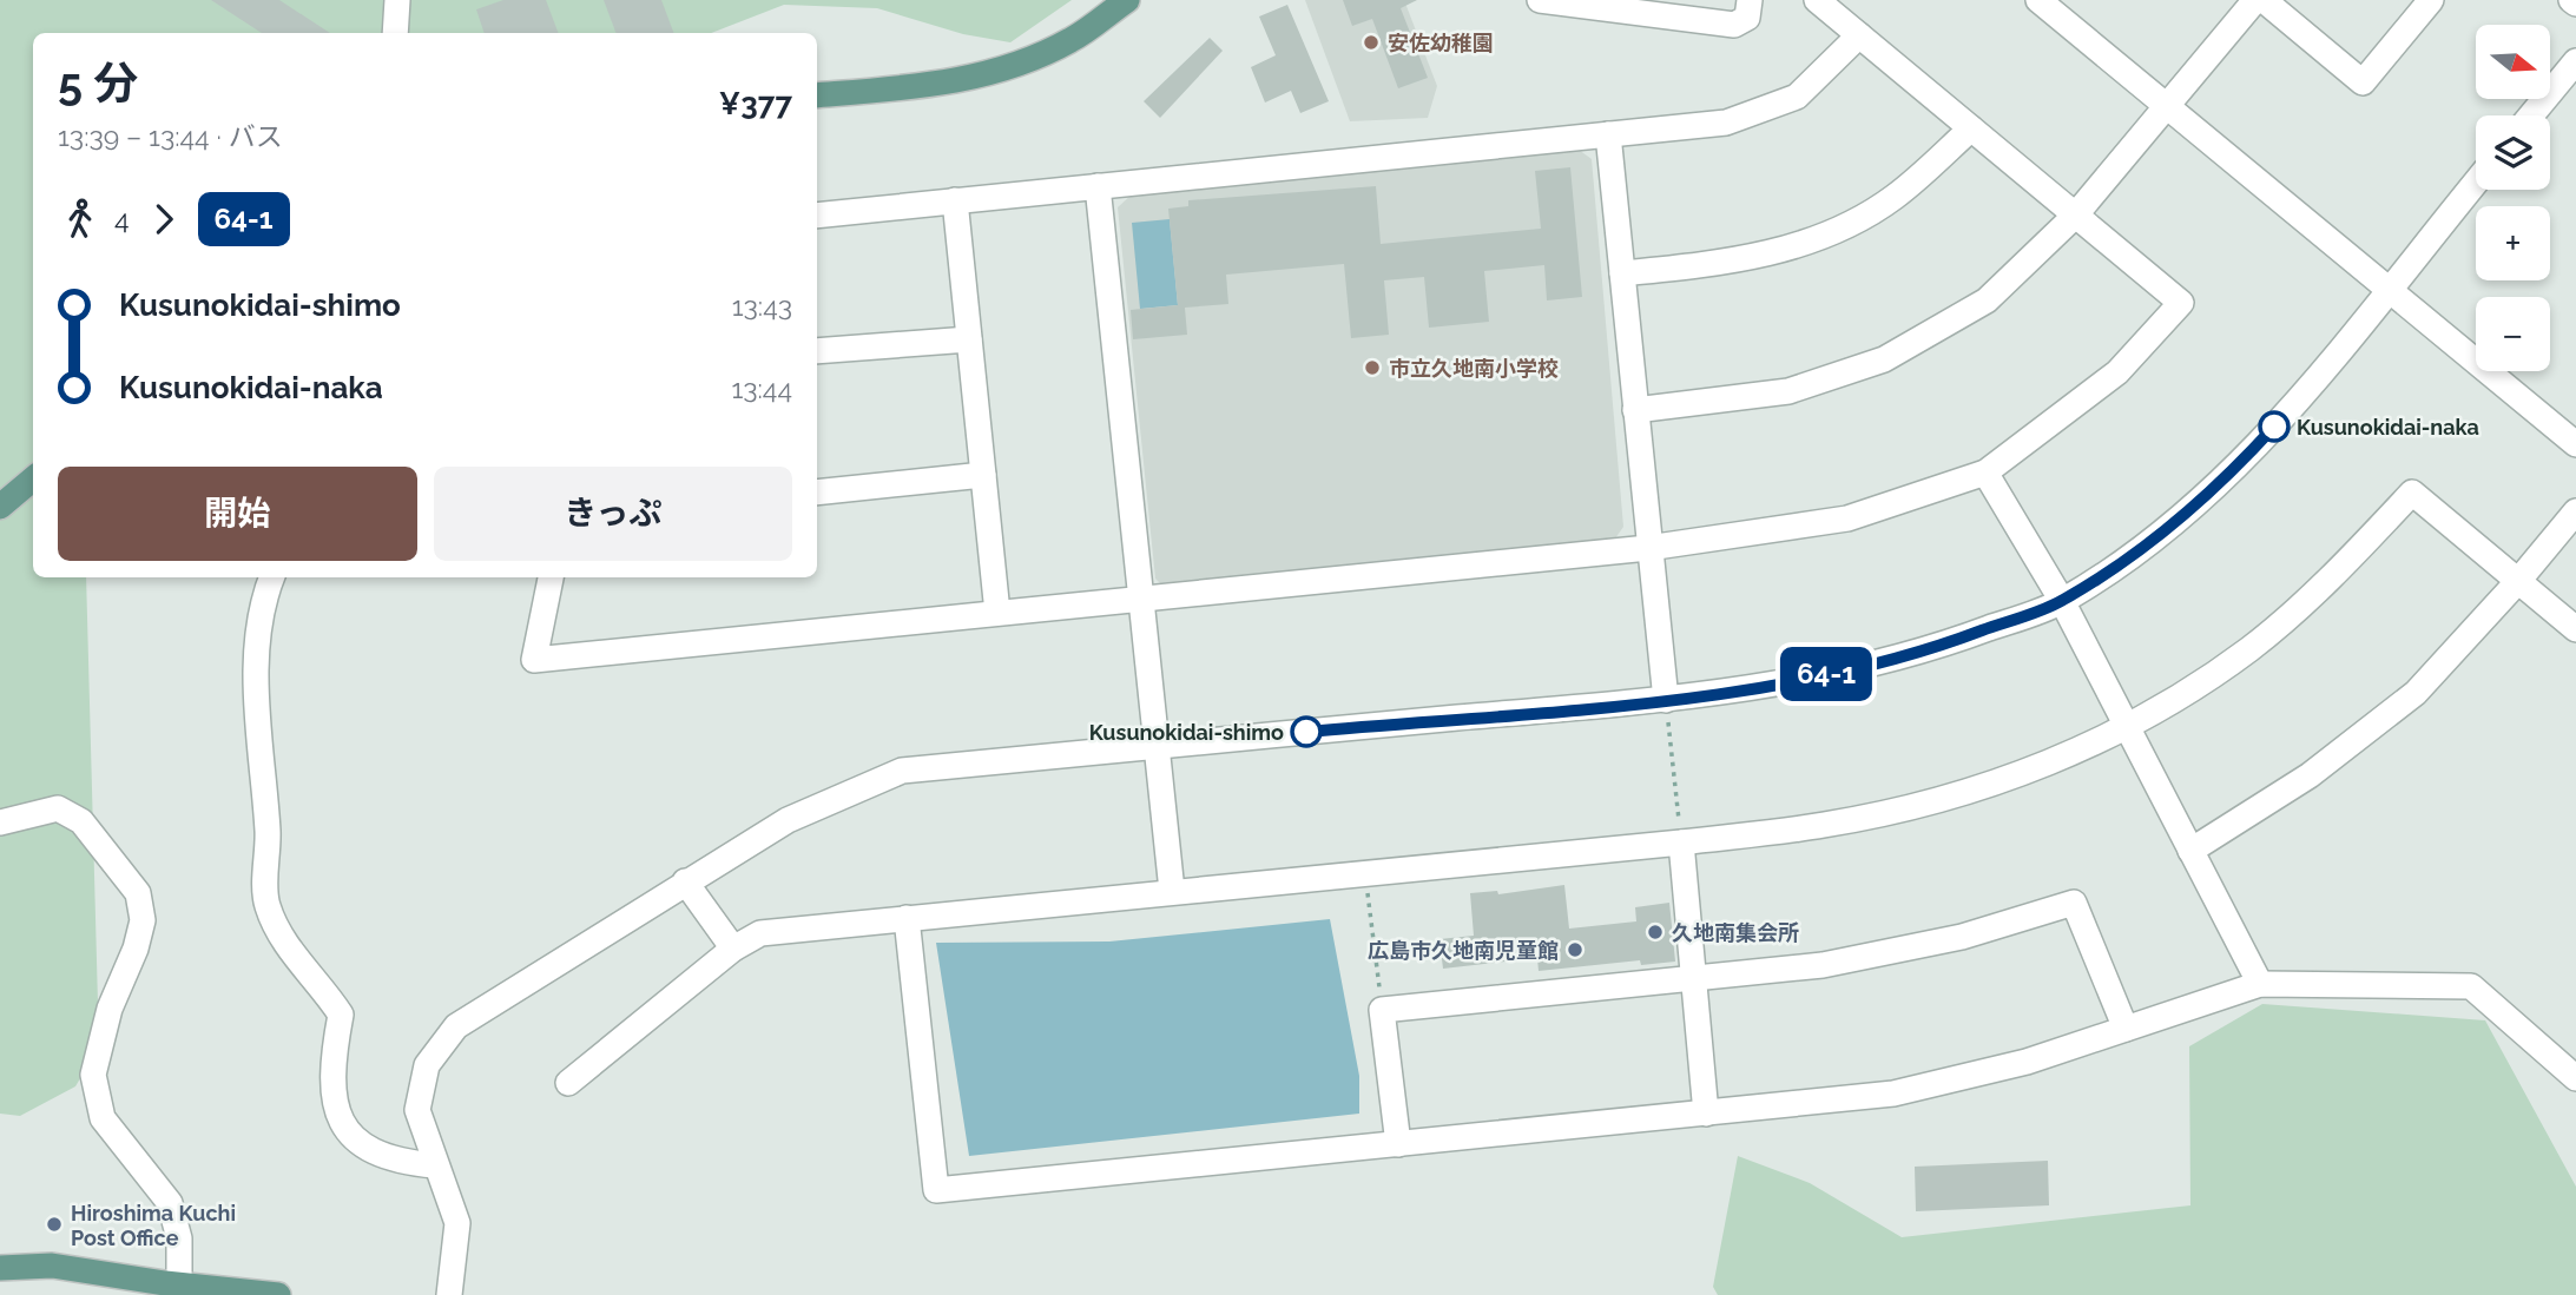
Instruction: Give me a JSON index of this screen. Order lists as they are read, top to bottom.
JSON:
{
  "places": [
    "安佐幼稚園",
    "市立久地南小学校",
    "Kusunokidai-naka",
    "Kusunokidai-shimo",
    "久地南集会所",
    "広島市久地南児童館",
    "Hiroshima Kuchi Post Office"
  ],
  "lines": ["bus line 64-1"],
  "north": "right",
  "page": {
    "on_map": "64-1",
    "map_buttons": ["+", "−"],
    "heading": ["5 分", "13:39 – 13:44 · バス", "¥377"],
    "legs": ["4", "64-1"],
    "list": [
      {
        "name": "Kusunokidai-shimo",
        "value": "13:43"
      },
      {
        "name": "Kusunokidai-naka",
        "value": "13:44"
      }
    ],
    "buttons": ["開始", "きっぷ"]
  }
}
